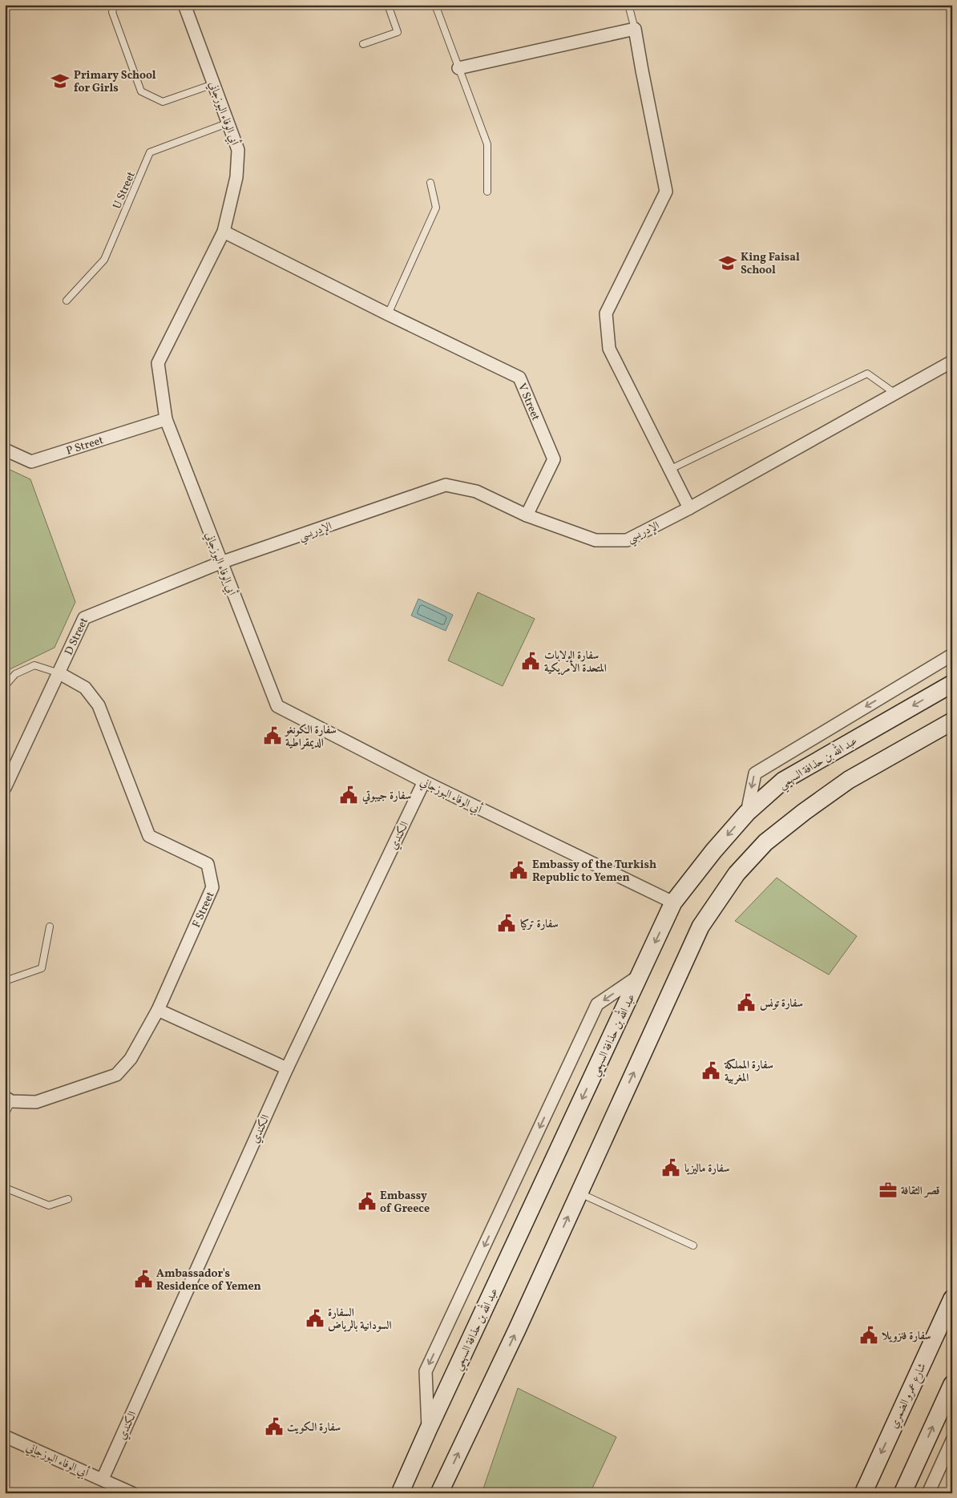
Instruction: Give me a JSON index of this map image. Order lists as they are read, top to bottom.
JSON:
{
  "streets": {
    "street": [
      "أبي الوفاء البوزجاني",
      "V Street",
      "P Street",
      "الإدريسي",
      "D Street",
      "عبد الله بن حذافة السهمي",
      "الكندي",
      "F Street",
      "شارع عمرو الضمري"
    ],
    "lane": ["U Street"]
  },
  "crossings": [
    ["أبي الوفاء البوزجاني", "U Street"],
    ["أبي الوفاء البوزجاني", "V Street"],
    ["أبي الوفاء البوزجاني", "P Street"],
    ["أبي الوفاء البوزجاني", "الإدريسي"],
    ["أبي الوفاء البوزجاني", "D Street"],
    ["أبي الوفاء البوزجاني", "عبد الله بن حذافة السهمي"],
    ["أبي الوفاء البوزجاني", "الكندي"],
    ["V Street", "الإدريسي"],
    ["الإدريسي", "D Street"],
    ["D Street", "F Street"]
  ],
  "places": {
    "school or university": ["Primary School for Girls", "King Faisal School"],
    "public building": [
      "سفارة الولايات المتحدة الأمريكية",
      "سفارة الكونغو الديمقراطية",
      "سفارة جيبوتي",
      "Embassy of the Turkish Republic to Yemen",
      "سفارة تركيا",
      "سفارة تونس",
      "سفارة المملكة المغربية",
      "سفارة ماليزيا",
      "Embassy of Greece",
      "Ambassador's Residence of Yemen",
      "السفارة السودانية بالرياض",
      "سفارة فنزويلا",
      "سفارة الكويت"
    ],
    "office": ["قصر الثقافة"]
  }
}
